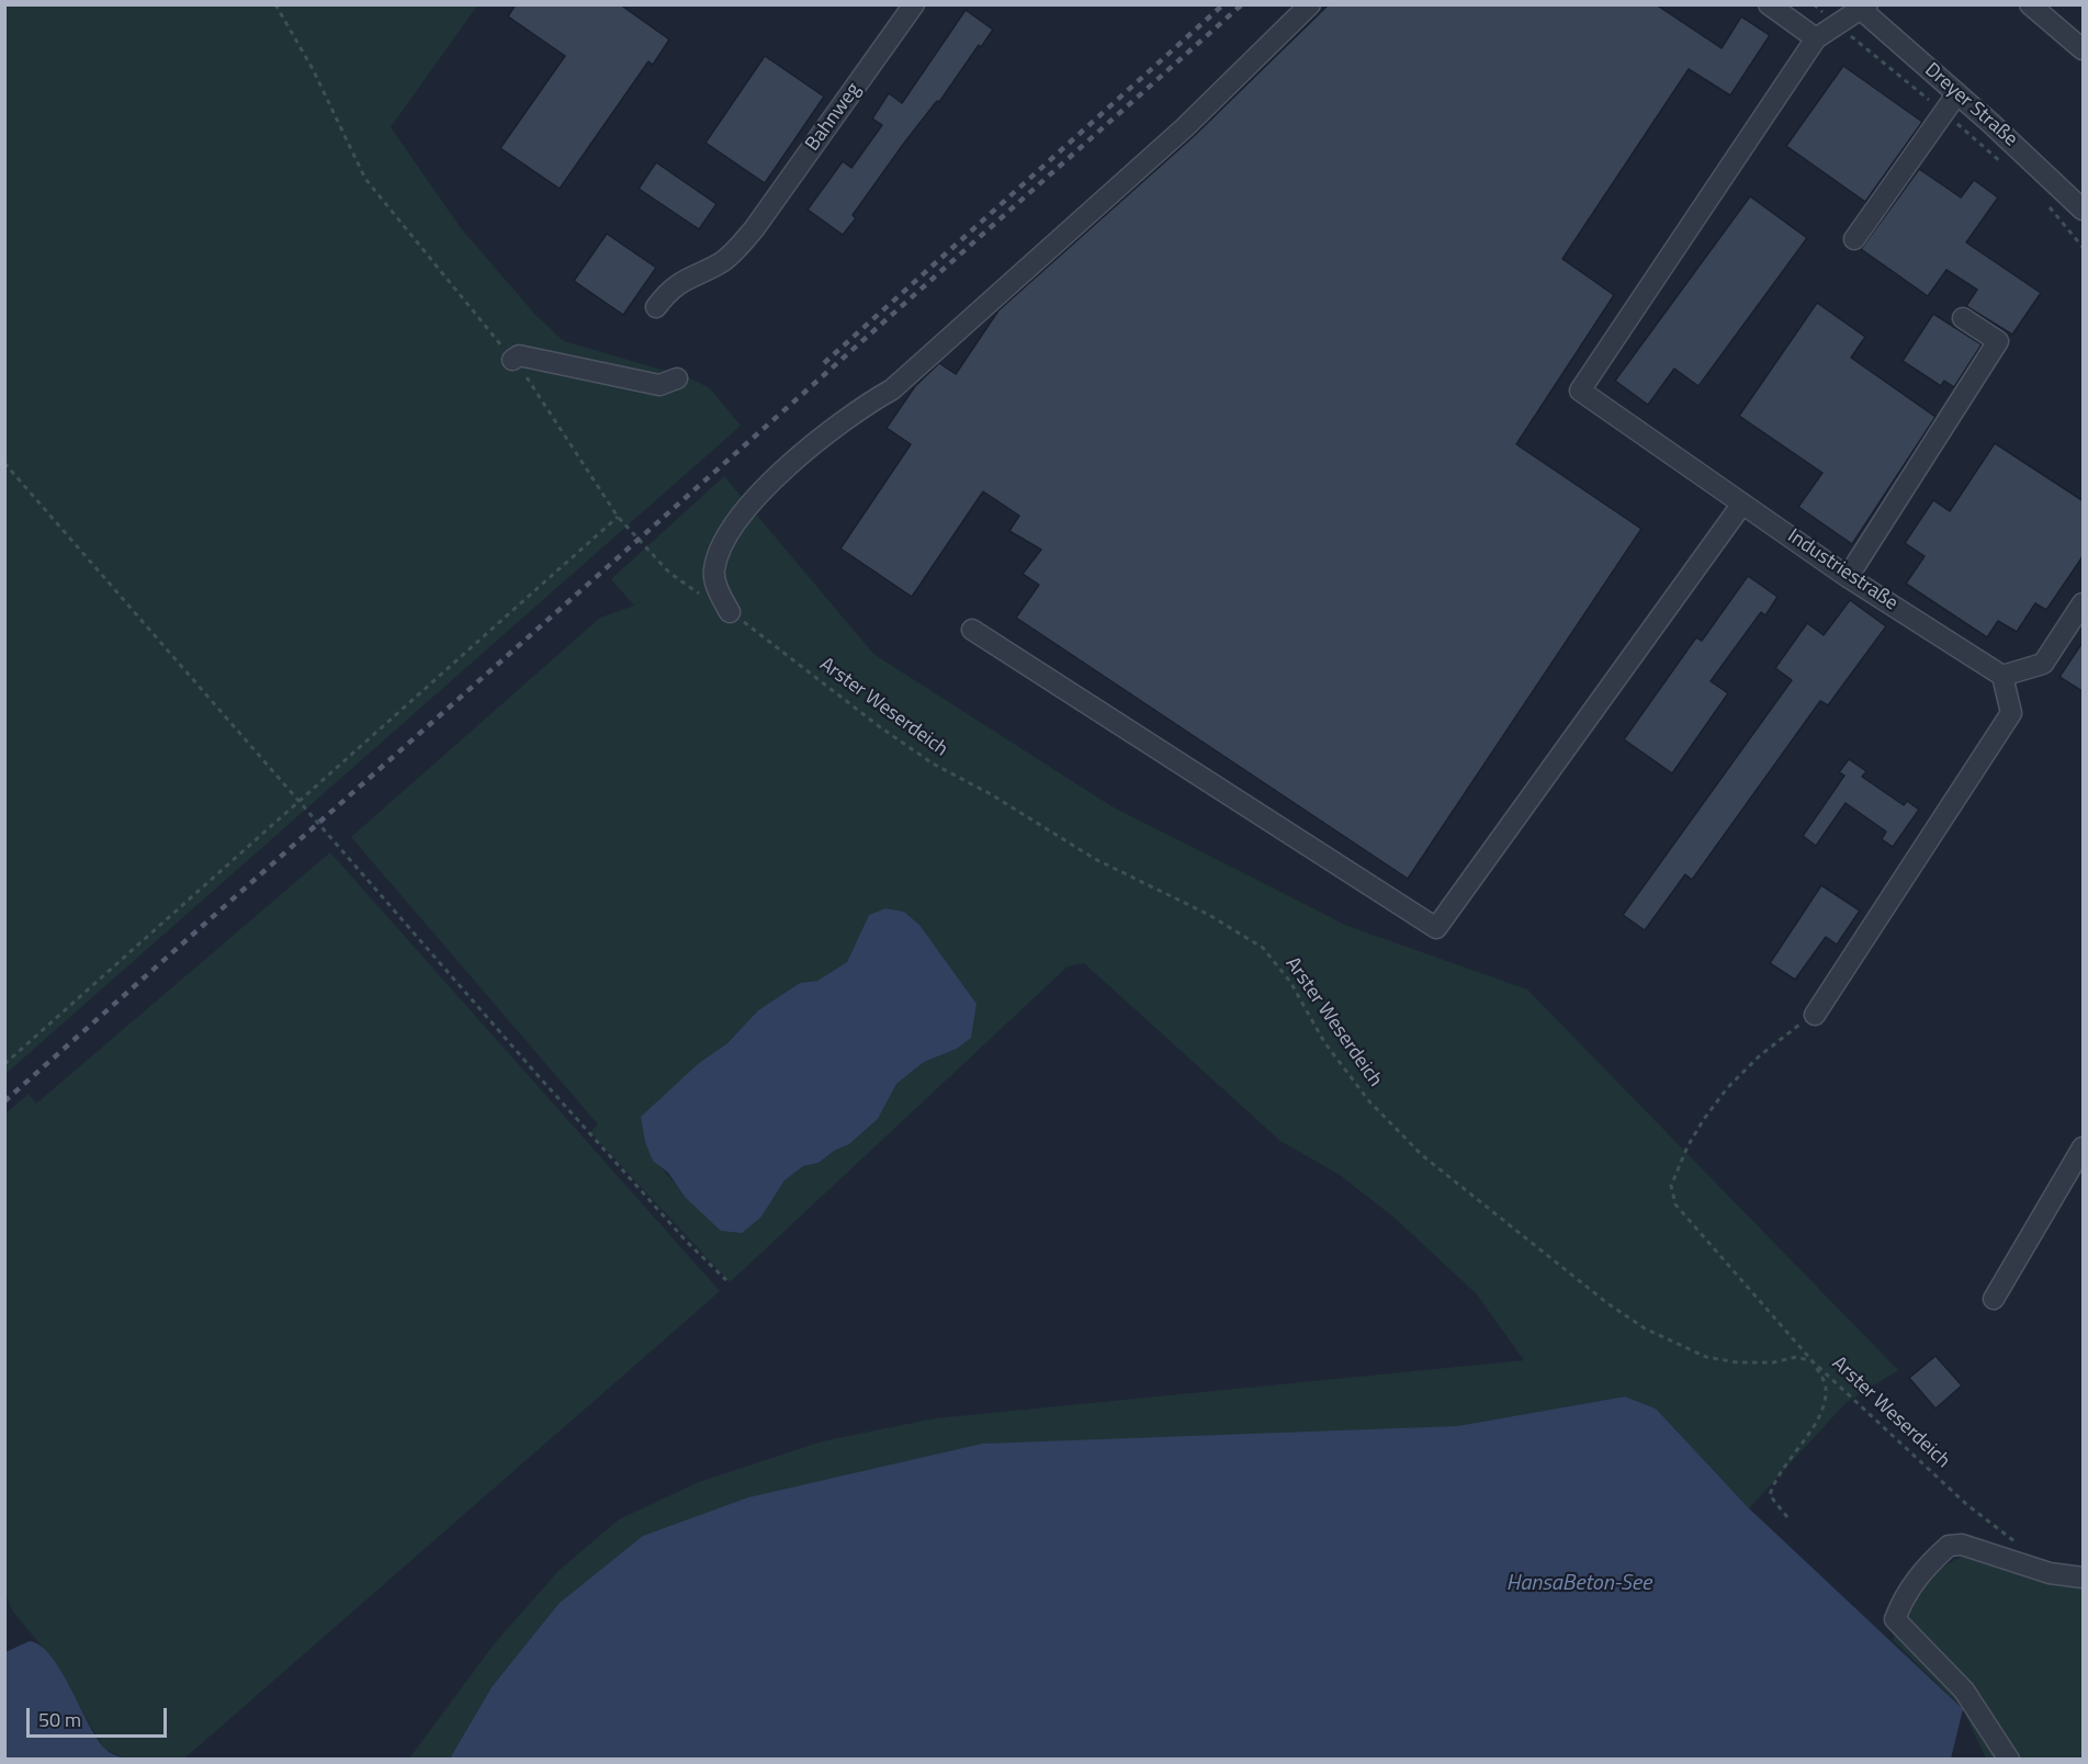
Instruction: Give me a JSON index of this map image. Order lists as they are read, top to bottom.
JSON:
{
  "streets": {
    "street": ["Dreyer Straße", "Bahnweg", "Industriestraße"],
    "path": ["Arster Weserdeich"]
  },
  "water": ["HansaBeton-See"],
  "scale_bar": "50 m"
}
